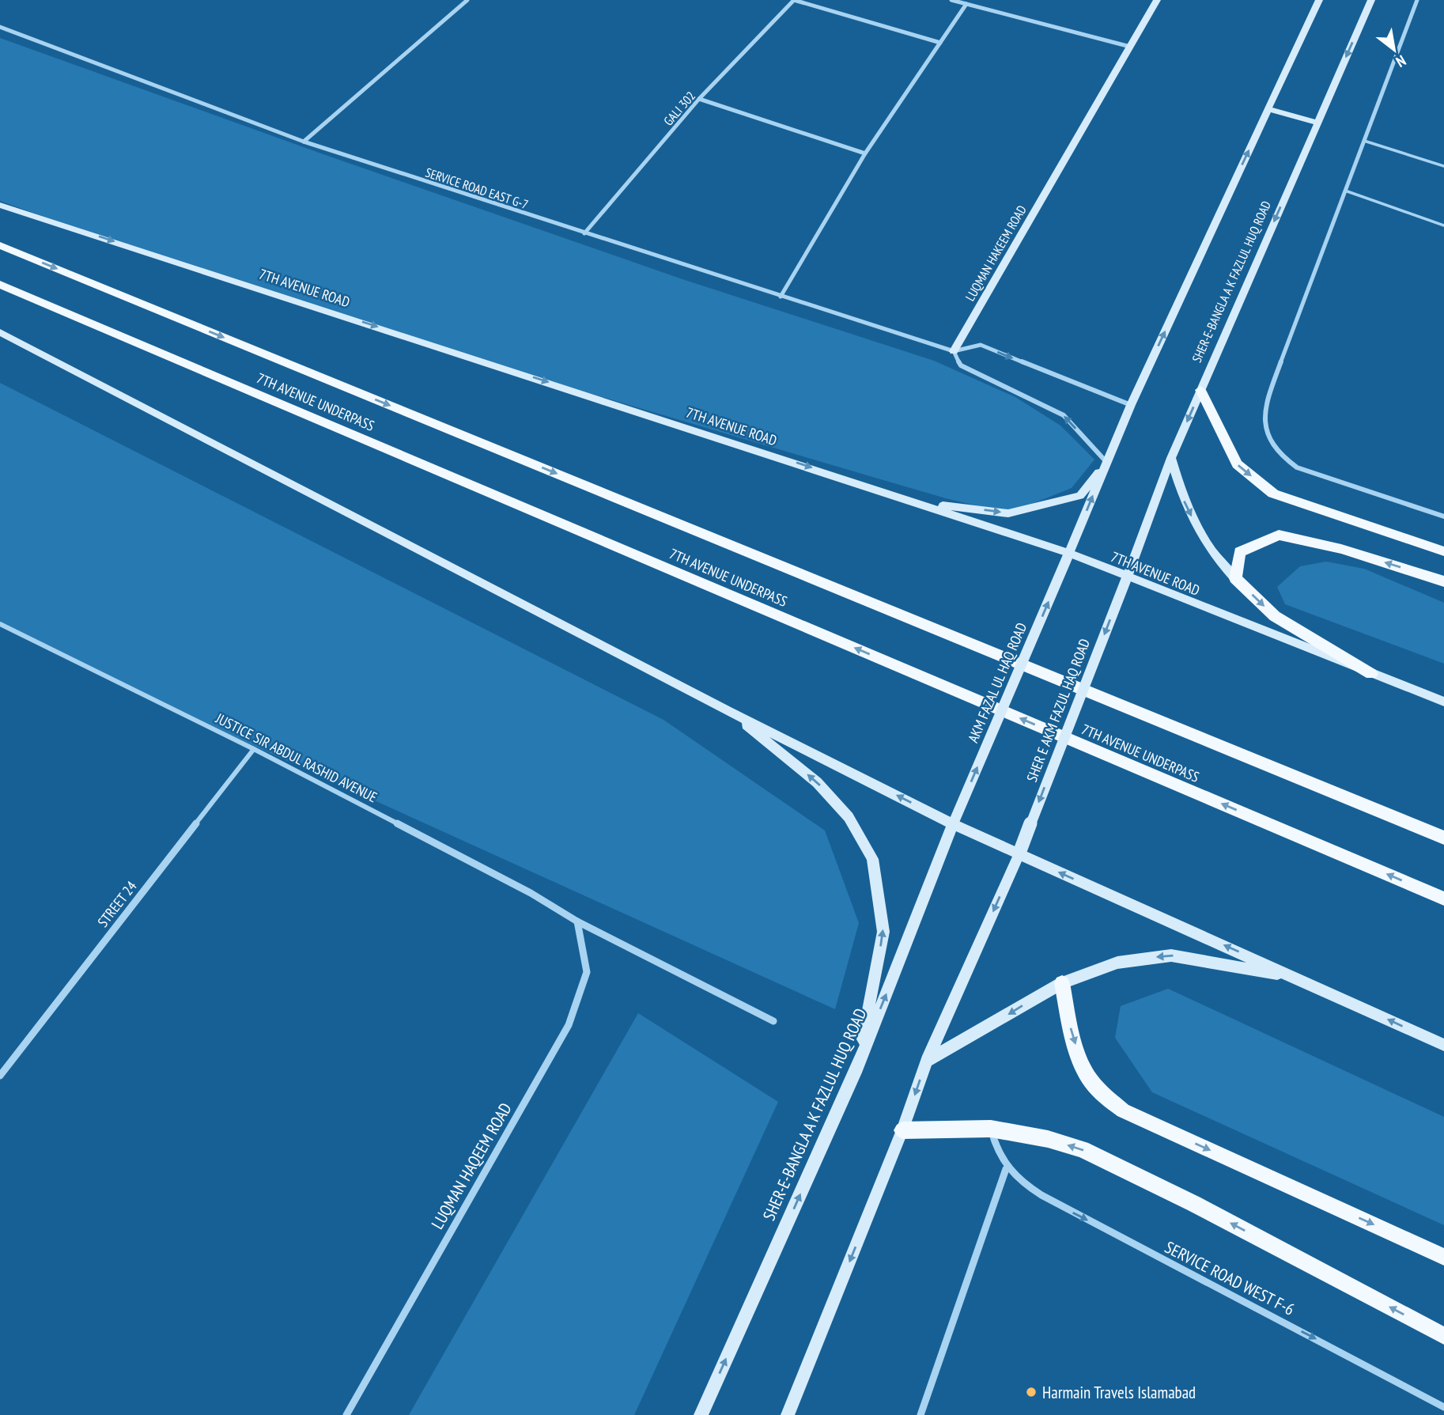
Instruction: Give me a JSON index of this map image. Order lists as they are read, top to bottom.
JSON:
{
  "streets": {
    "main road": [
      "LUQMAN HAKEEM ROAD",
      "SHER-E-BANGLA A K FAZLUL HUQ ROAD",
      "7TH AVENUE ROAD",
      "7TH AVENUE UNDERPASS",
      "AKM FAZAL UL HAQ ROAD",
      "SHER E AKM FAZUL HAQ ROAD"
    ],
    "street": [
      "GALI 302",
      "SERVICE ROAD EAST G-7",
      "JUSTICE SIR ABDUL RASHID AVENUE",
      "STREET 24",
      "LUQMAN HAQEEM ROAD",
      "SERVICE ROAD WEST F-6"
    ]
  },
  "crossings": [
    ["GALI 302", "SERVICE ROAD EAST G-7"],
    ["SERVICE ROAD EAST G-7", "LUQMAN HAKEEM ROAD"],
    ["SHER-E-BANGLA A K FAZLUL HUQ ROAD", "7TH AVENUE ROAD"],
    ["SHER-E-BANGLA A K FAZLUL HUQ ROAD", "AKM FAZAL UL HAQ ROAD"],
    ["SHER-E-BANGLA A K FAZLUL HUQ ROAD", "SHER E AKM FAZUL HAQ ROAD"],
    ["7TH AVENUE ROAD", "AKM FAZAL UL HAQ ROAD"],
    ["7TH AVENUE ROAD", "SHER E AKM FAZUL HAQ ROAD"],
    ["JUSTICE SIR ABDUL RASHID AVENUE", "STREET 24"],
    ["JUSTICE SIR ABDUL RASHID AVENUE", "LUQMAN HAQEEM ROAD"]
  ],
  "one_way": [
    "7TH AVENUE ROAD",
    "AKM FAZAL UL HAQ ROAD",
    "SHER E AKM FAZUL HAQ ROAD",
    "SERVICE ROAD WEST F-6"
  ],
  "places": ["Harmain Travels Islamabad"],
  "north": "bottom right"
}
